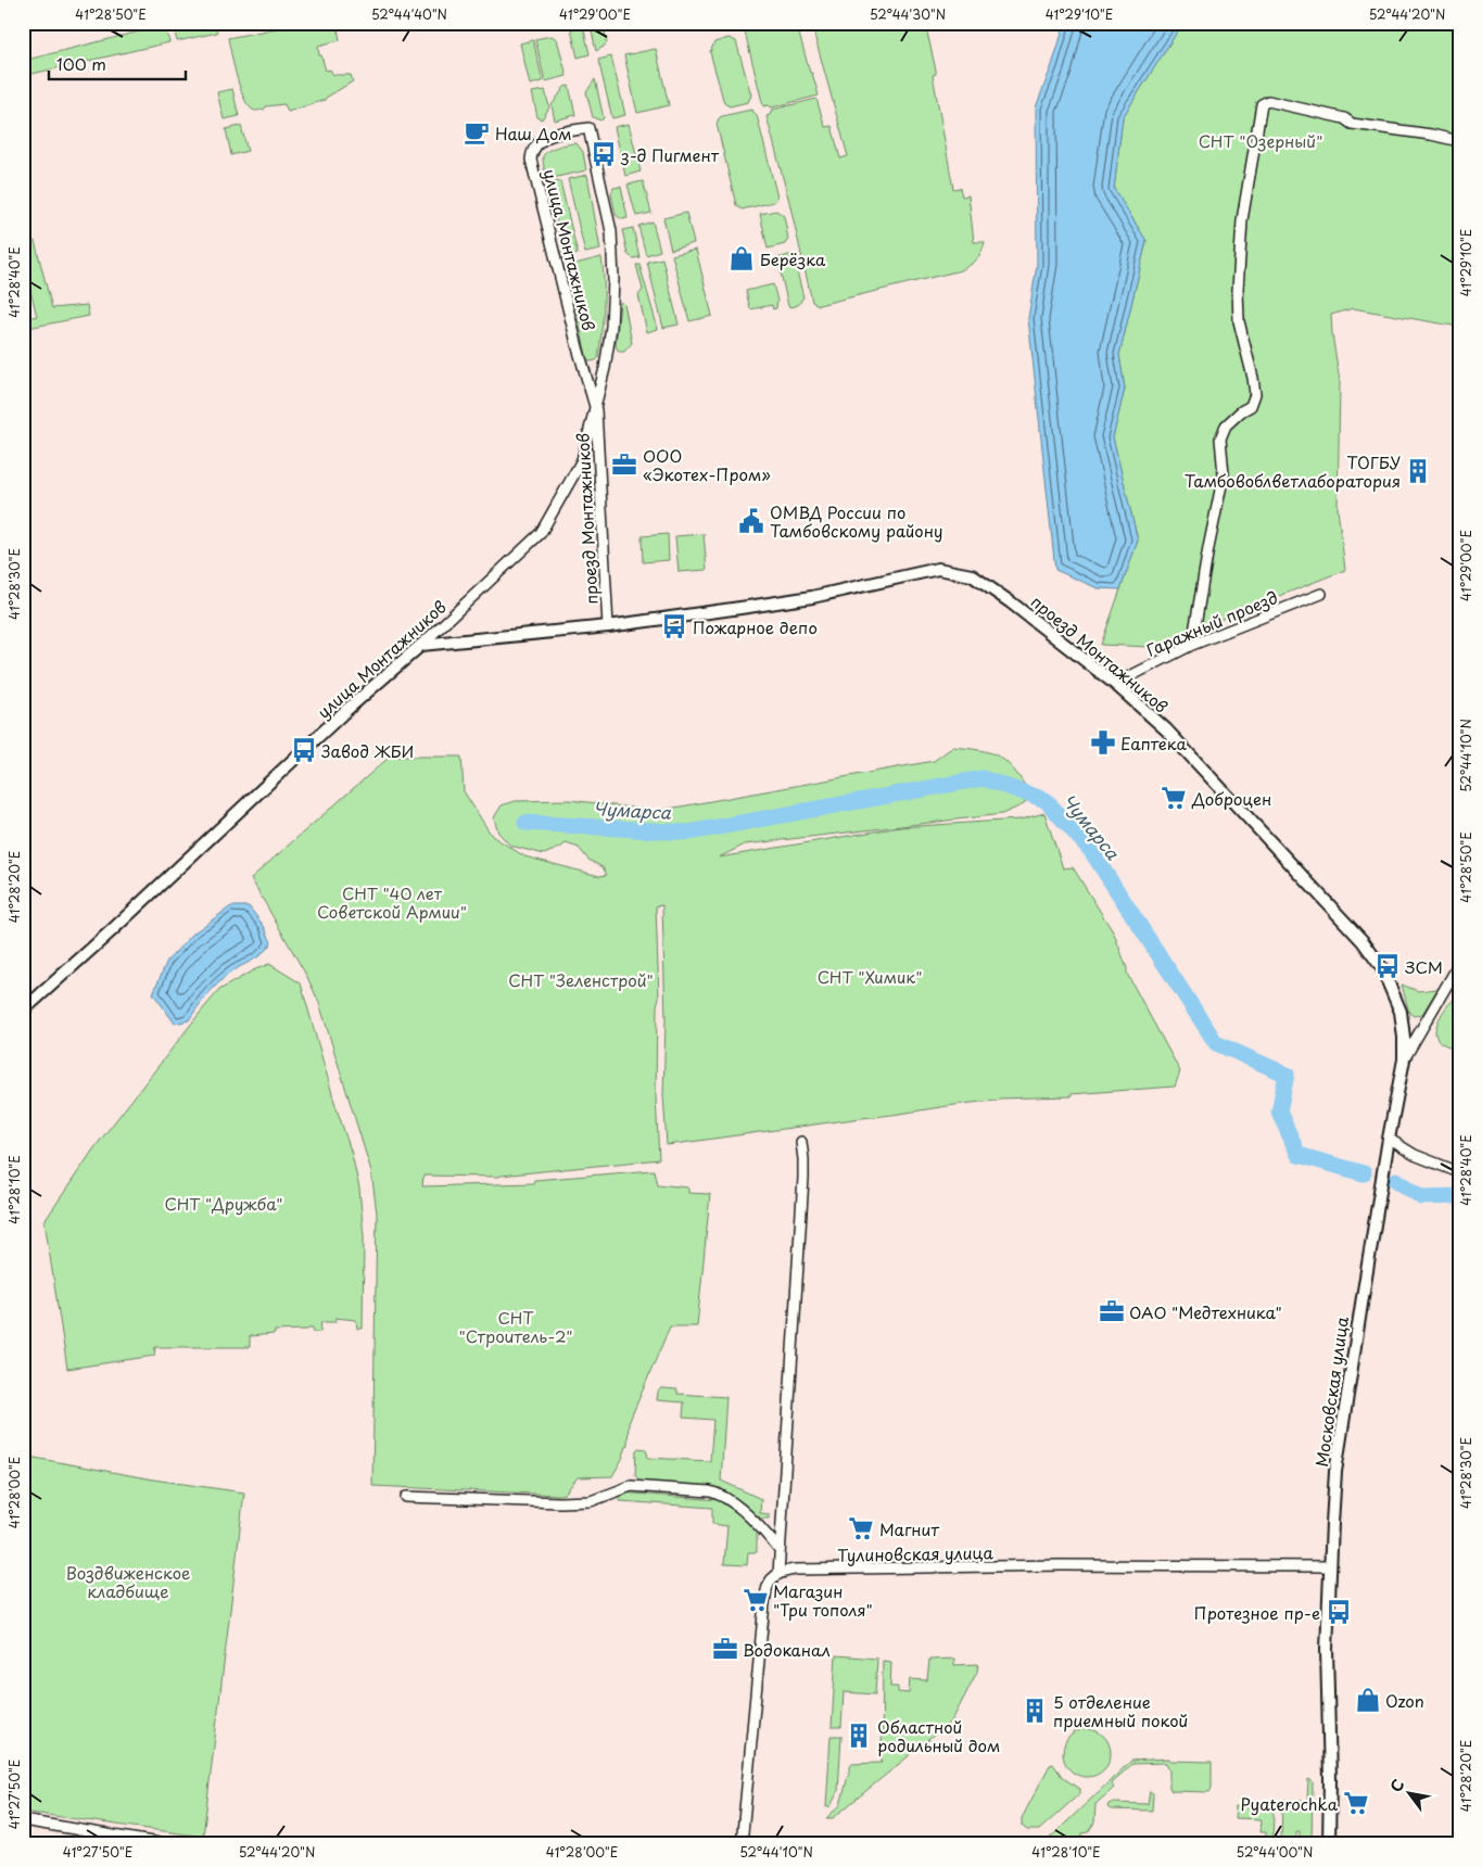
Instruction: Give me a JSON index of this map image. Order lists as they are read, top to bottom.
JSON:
{
  "streets": {
    "main road": ["улица Монтажников", "проезд Монтажников", "Московская улица"],
    "street": ["Гаражный проезд", "Тулиновская улица"]
  },
  "crossings": [
    ["улица Монтажников", "проезд Монтажников"],
    ["проезд Монтажников", "Гаражный проезд"],
    ["проезд Монтажников", "Московская улица"],
    ["Московская улица", "Тулиновская улица"]
  ],
  "water": ["Чумарса"],
  "parks": [
    "СНТ \"Озерный\"",
    "СНТ \"40 лет Советской Армии\"",
    "СНТ \"Химик\"",
    "СНТ \"Зеленстрой\"",
    "СНТ \"Дружба\"",
    "СНТ \"Строитель-2\"",
    "Воздвиженское кладбище"
  ],
  "places": {
    "cafe": ["Наш Дом"],
    "bus stop": [
      "з-д Пигмент",
      "Пожарное депо",
      "Завод ЖБИ",
      "ЗСМ",
      "Протезное пр-е"
    ],
    "shop": ["Берёзка", "Ozon"],
    "office": ["ООО «Экотех-Пром»", "ОАО \"Медтехника\"", "Водоканал"],
    "building": ["ТОГБУ Тамбовоблветлаборатория", "5 отделение приемный покой", "Областной родильный дом"],
    "public building": ["ОМВД России по Тамбовскому району"],
    "pharmacy": ["Еаптека"],
    "supermarket": [
      "Доброцен",
      "Магнит",
      "Магазин \"Три тополя\"",
      "Pyaterochka"
    ]
  },
  "scale_bar": "100 m",
  "north": "top left",
  "coordinates": [
    "41°28'50\"E",
    "52°44'40\"N",
    "41°29'00\"E",
    "52°44'30\"N",
    "41°29'10\"E",
    "52°44'20\"N",
    "41°28'40\"E",
    "41°28'30\"E",
    "52°44'10\"N",
    "41°28'20\"E",
    "41°28'10\"E",
    "41°28'00\"E",
    "41°27'50\"E",
    "52°44'00\"N"
  ]
}
